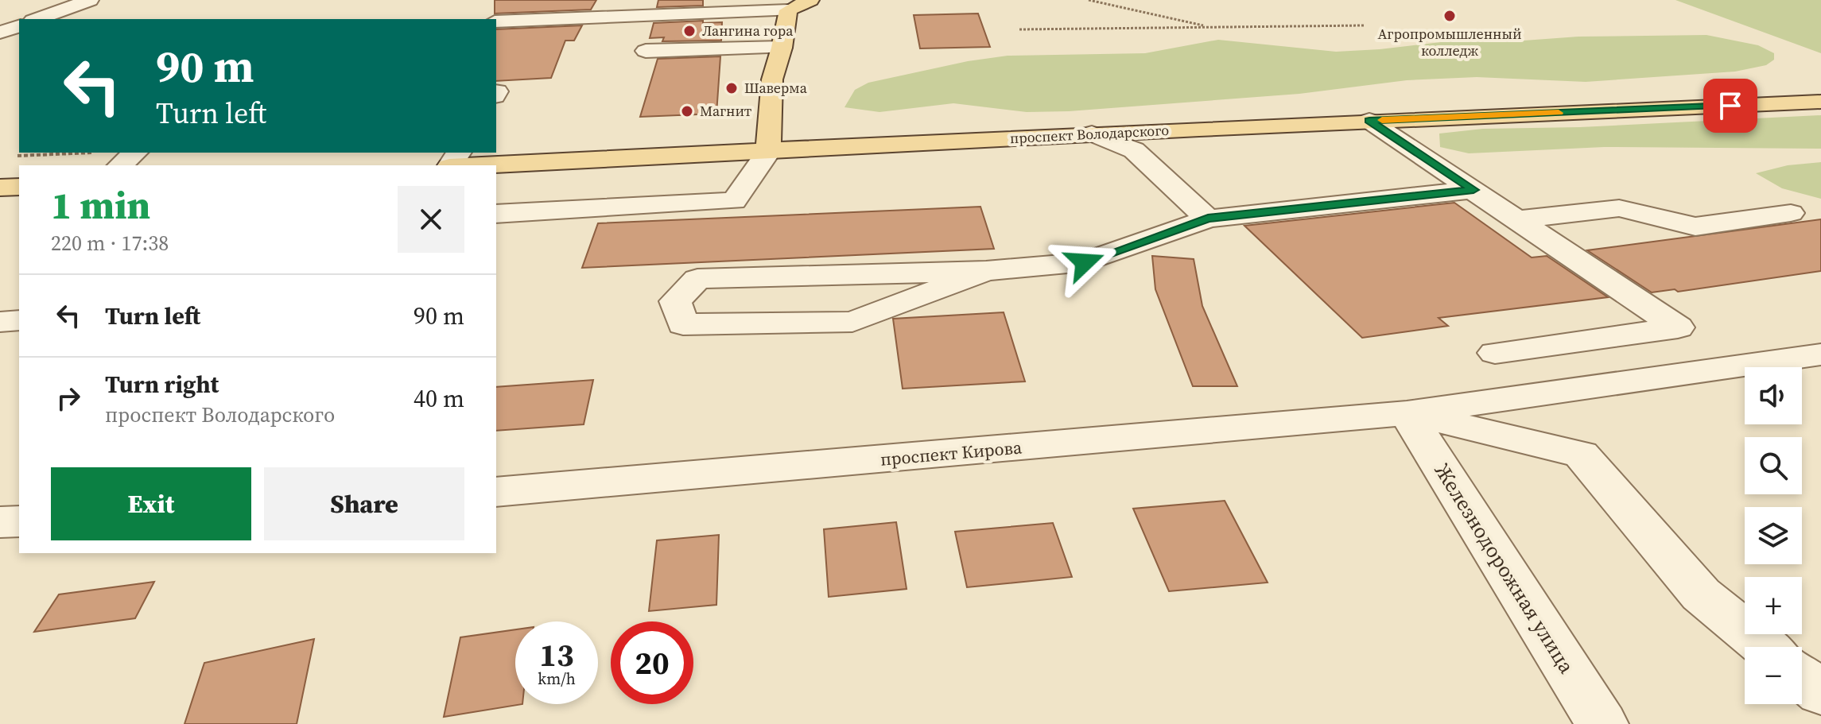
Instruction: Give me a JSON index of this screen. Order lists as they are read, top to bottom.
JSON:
{
  "streets": {
    "main road": ["проспект Володарского"],
    "street": ["проспект Кирова", "Железнодорожная улица"]
  },
  "crossings": [
    ["проспект Кирова", "Железнодорожная улица"]
  ],
  "places": [
    "Агропромышленный колледж",
    "Лангина гора",
    "Шаверма",
    "Магнит"
  ],
  "page": {
    "turn": ["90 m", "Turn left"],
    "heading": ["1 min", "220 m · 17:38"],
    "list": [
      {
        "name": "Turn left",
        "value": "90 m"
      },
      {
        "name": "Turn right",
        "note": "проспект Володарского",
        "value": "40 m"
      }
    ],
    "map_buttons": ["+", "−"],
    "buttons": ["Exit", "Share"],
    "speed": "13 km/h",
    "limit": "20"
  }
}
